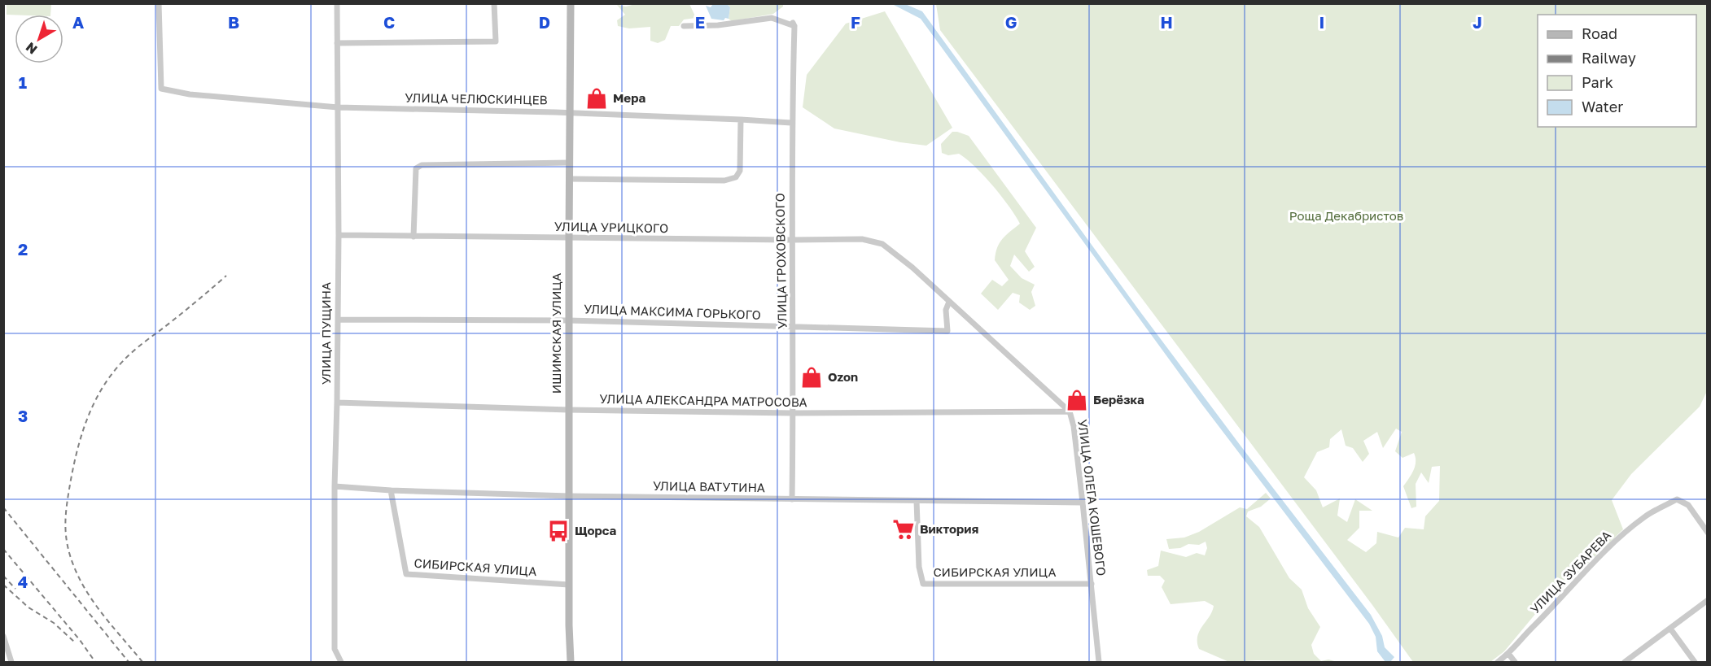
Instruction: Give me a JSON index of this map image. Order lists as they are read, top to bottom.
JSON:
{
  "streets": {
    "main road": ["ИШИМСКАЯ УЛИЦА"],
    "street": [
      "УЛИЦА ЧЕЛЮСКИНЦЕВ",
      "УЛИЦА УРИЦКОГО",
      "УЛИЦА ГРОХОВСКОГО",
      "УЛИЦА МАКСИМА ГОРЬКОГО",
      "УЛИЦА ПУЩИНА",
      "УЛИЦА АЛЕКСАНДРА МАТРОСОВА",
      "УЛИЦА ВАТУТИНА",
      "УЛИЦА ОЛЕГА КОШЕВОГО",
      "СИБИРСКАЯ УЛИЦА",
      "УЛИЦА ЗУБАРЕВА"
    ]
  },
  "crossings": [
    ["УЛИЦА ЧЕЛЮСКИНЦЕВ", "УЛИЦА ГРОХОВСКОГО"],
    ["УЛИЦА ЧЕЛЮСКИНЦЕВ", "УЛИЦА ПУЩИНА"],
    ["УЛИЦА ЧЕЛЮСКИНЦЕВ", "ИШИМСКАЯ УЛИЦА"],
    ["УЛИЦА УРИЦКОГО", "УЛИЦА ГРОХОВСКОГО"],
    ["УЛИЦА УРИЦКОГО", "УЛИЦА ПУЩИНА"],
    ["УЛИЦА УРИЦКОГО", "ИШИМСКАЯ УЛИЦА"],
    ["УЛИЦА УРИЦКОГО", "УЛИЦА ОЛЕГА КОШЕВОГО"],
    ["УЛИЦА ГРОХОВСКОГО", "УЛИЦА МАКСИМА ГОРЬКОГО"],
    ["УЛИЦА ГРОХОВСКОГО", "УЛИЦА АЛЕКСАНДРА МАТРОСОВА"],
    ["УЛИЦА ГРОХОВСКОГО", "УЛИЦА ВАТУТИНА"],
    ["УЛИЦА МАКСИМА ГОРЬКОГО", "УЛИЦА ПУЩИНА"],
    ["УЛИЦА МАКСИМА ГОРЬКОГО", "ИШИМСКАЯ УЛИЦА"],
    ["УЛИЦА МАКСИМА ГОРЬКОГО", "УЛИЦА ОЛЕГА КОШЕВОГО"],
    ["УЛИЦА ПУЩИНА", "УЛИЦА АЛЕКСАНДРА МАТРОСОВА"],
    ["УЛИЦА ПУЩИНА", "УЛИЦА ВАТУТИНА"],
    ["ИШИМСКАЯ УЛИЦА", "УЛИЦА АЛЕКСАНДРА МАТРОСОВА"],
    ["ИШИМСКАЯ УЛИЦА", "УЛИЦА ВАТУТИНА"],
    ["ИШИМСКАЯ УЛИЦА", "СИБИРСКАЯ УЛИЦА"],
    ["УЛИЦА АЛЕКСАНДРА МАТРОСОВА", "УЛИЦА ОЛЕГА КОШЕВОГО"],
    ["УЛИЦА ВАТУТИНА", "УЛИЦА ОЛЕГА КОШЕВОГО"],
    ["УЛИЦА ВАТУТИНА", "СИБИРСКАЯ УЛИЦА"],
    ["УЛИЦА ОЛЕГА КОШЕВОГО", "СИБИРСКАЯ УЛИЦА"]
  ],
  "parks": ["Роща Декабристов"],
  "places": {
    "shop": ["Мера", "Ozon", "Берёзка"],
    "supermarket": ["Виктория"],
    "bus stop": ["Щорса"]
  },
  "legend": [
    "Road",
    "Railway",
    "Park",
    "Water"
  ],
  "north": "bottom left",
  "grid": {
    "columns": [
      "A",
      "B",
      "C",
      "D",
      "E",
      "F",
      "G",
      "H",
      "I",
      "J"
    ],
    "rows": [
      "1",
      "2",
      "3",
      "4"
    ]
  }
}
